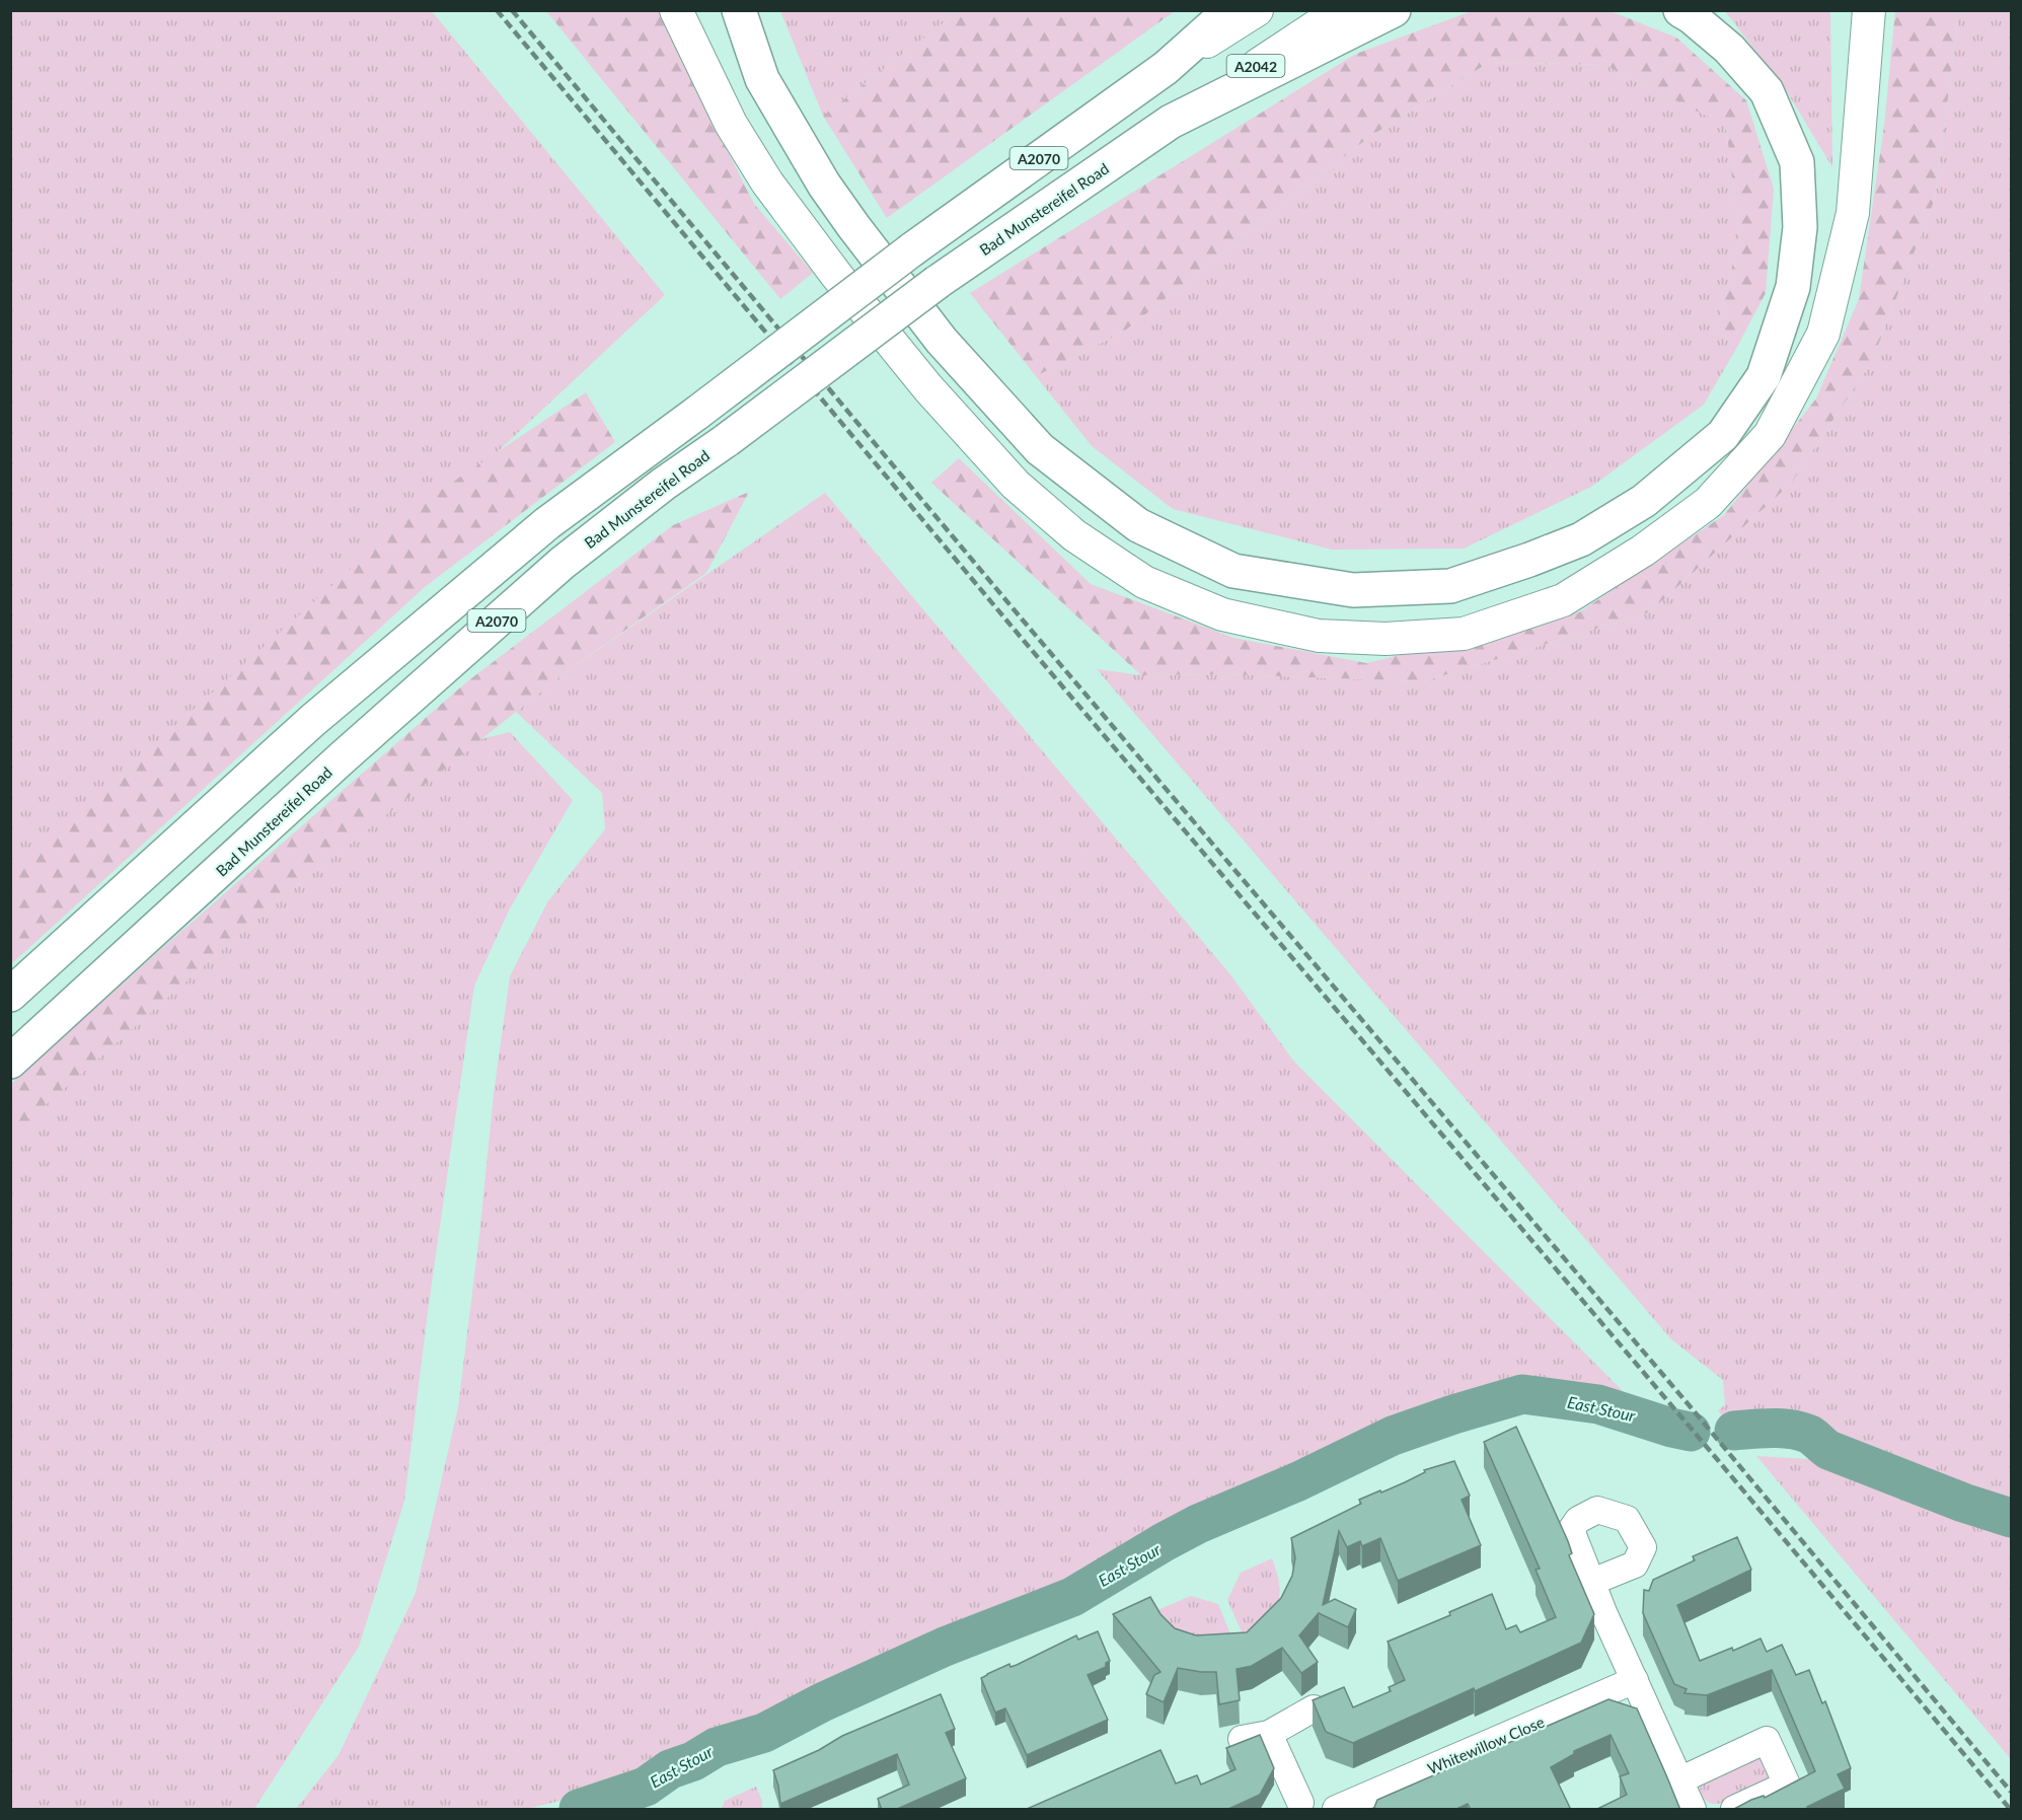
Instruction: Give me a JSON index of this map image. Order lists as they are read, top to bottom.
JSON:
{
  "streets": {
    "highway": ["A2070", "Bad Munstereifel Road"],
    "main road": ["A2042"],
    "street": ["Whitewillow Close"]
  },
  "crossings": [
    ["A2042", "A2070"]
  ],
  "water": ["East Stour"]
}
